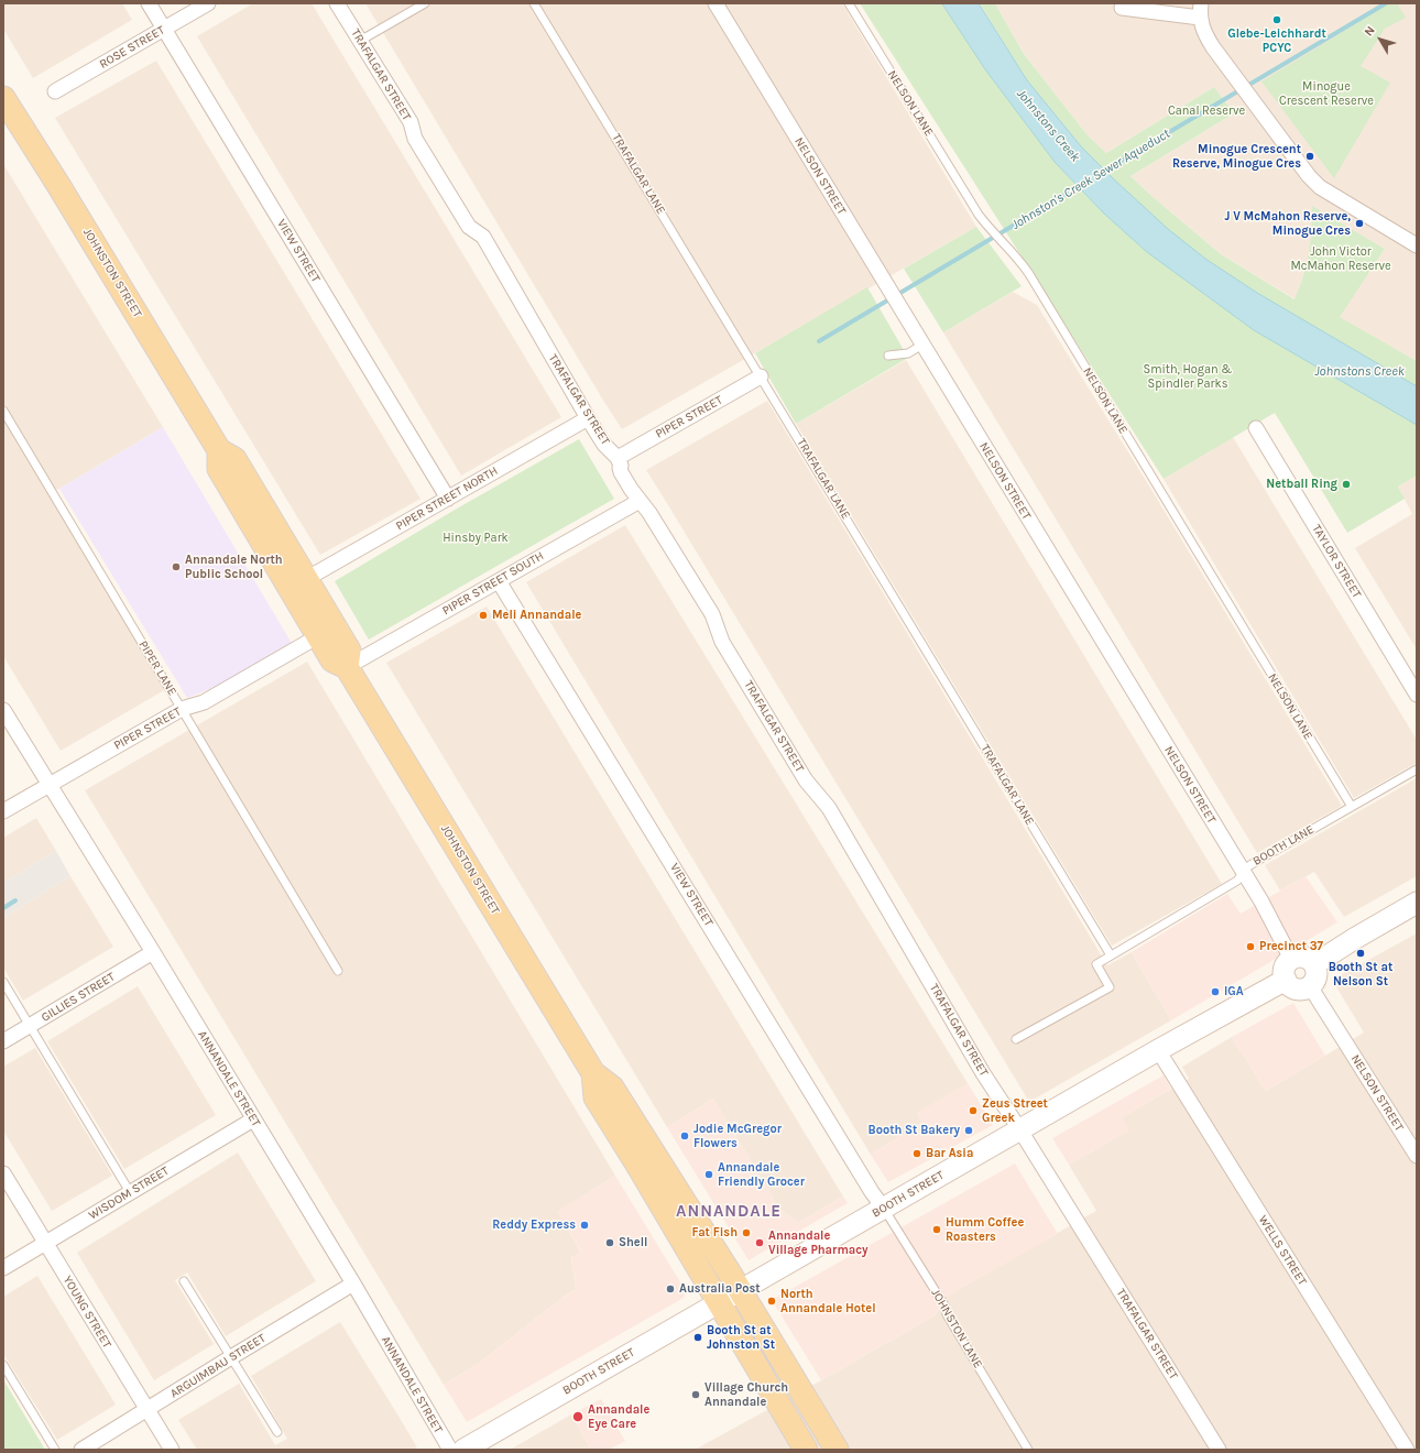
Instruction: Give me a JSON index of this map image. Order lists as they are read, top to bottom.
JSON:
{
  "streets": {
    "main road": ["JOHNSTON STREET", "BOOTH STREET"],
    "street": [
      "ROSE STREET",
      "TRAFALGAR STREET",
      "NELSON STREET",
      "VIEW STREET",
      "PIPER STREET",
      "PIPER STREET NORTH",
      "TAYLOR STREET",
      "PIPER STREET SOUTH",
      "GILLIES STREET",
      "ANNANDALE STREET",
      "WISDOM STREET",
      "WELLS STREET",
      "YOUNG STREET",
      "ARGUIMBAU STREET"
    ],
    "lane": [
      "NELSON LANE",
      "TRAFALGAR LANE",
      "PIPER LANE",
      "BOOTH LANE",
      "JOHNSTON LANE"
    ]
  },
  "crossings": [
    ["ROSE STREET", "VIEW STREET"],
    ["TRAFALGAR STREET", "PIPER STREET"],
    ["TRAFALGAR STREET", "PIPER STREET NORTH"],
    ["TRAFALGAR STREET", "PIPER STREET SOUTH"],
    ["TRAFALGAR STREET", "BOOTH STREET"],
    ["NELSON LANE", "BOOTH LANE"],
    ["TRAFALGAR LANE", "PIPER STREET"],
    ["TRAFALGAR LANE", "BOOTH LANE"],
    ["NELSON STREET", "BOOTH LANE"],
    ["NELSON STREET", "BOOTH STREET"],
    ["VIEW STREET", "PIPER STREET NORTH"],
    ["VIEW STREET", "PIPER STREET SOUTH"],
    ["VIEW STREET", "BOOTH STREET"],
    ["VIEW STREET", "JOHNSTON LANE"],
    ["JOHNSTON STREET", "PIPER STREET"],
    ["JOHNSTON STREET", "PIPER STREET NORTH"],
    ["JOHNSTON STREET", "PIPER STREET SOUTH"],
    ["JOHNSTON STREET", "BOOTH STREET"],
    ["PIPER STREET", "PIPER LANE"],
    ["PIPER STREET", "ANNANDALE STREET"],
    ["GILLIES STREET", "ANNANDALE STREET"],
    ["ANNANDALE STREET", "WISDOM STREET"],
    ["ANNANDALE STREET", "ARGUIMBAU STREET"],
    ["WISDOM STREET", "YOUNG STREET"],
    ["BOOTH STREET", "WELLS STREET"],
    ["BOOTH STREET", "JOHNSTON LANE"],
    ["YOUNG STREET", "ARGUIMBAU STREET"]
  ],
  "districts": ["ANNANDALE"],
  "water": ["Johnstons Creek", "Johnston's Creek Sewer Aqueduct"],
  "parks": [
    "Minogue Crescent Reserve",
    "Canal Reserve",
    "John Victor McMahon Reserve",
    "Smith, Hogan & Spindler Parks",
    "Hinsby Park"
  ],
  "places": [
    "Glebe-Leichhardt PCYC",
    "Minogue Crescent Reserve, Minogue Cres",
    "J V McMahon Reserve, Minogue Cres",
    "Netball Ring",
    "Annandale North Public School",
    "Meli Annandale",
    "Precinct 37",
    "Booth St at Nelson St",
    "IGA",
    "Zeus Street Greek",
    "Booth St Bakery",
    "Jodie McGregor Flowers",
    "Bar Asia",
    "Annandale Friendly Grocer",
    "Reddy Express",
    "Humm Coffee Roasters",
    "Fat Fish",
    "Shell",
    "Annandale Village Pharmacy",
    "Australia Post",
    "North Annandale Hotel",
    "Booth St at Johnston St",
    "Village Church Annandale",
    "Annandale Eye Care"
  ],
  "north": "top left"
}
